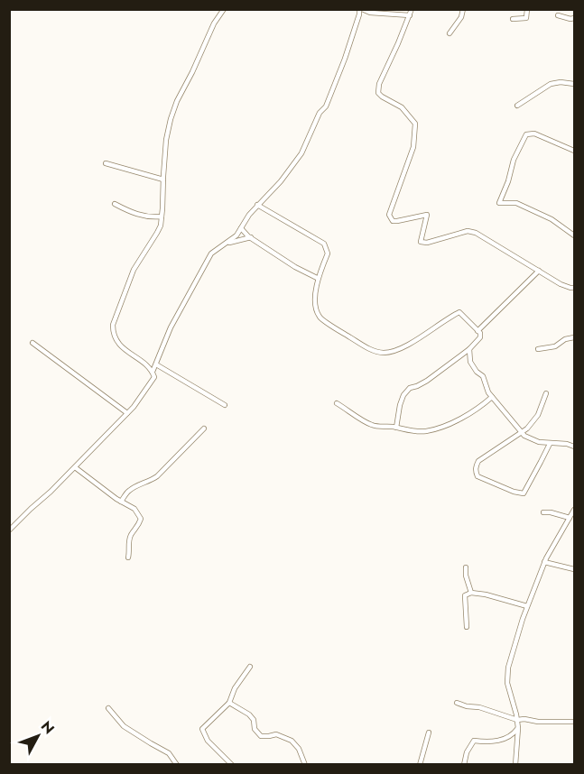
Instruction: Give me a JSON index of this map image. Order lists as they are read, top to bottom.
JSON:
{
  "north": "top right"
}
